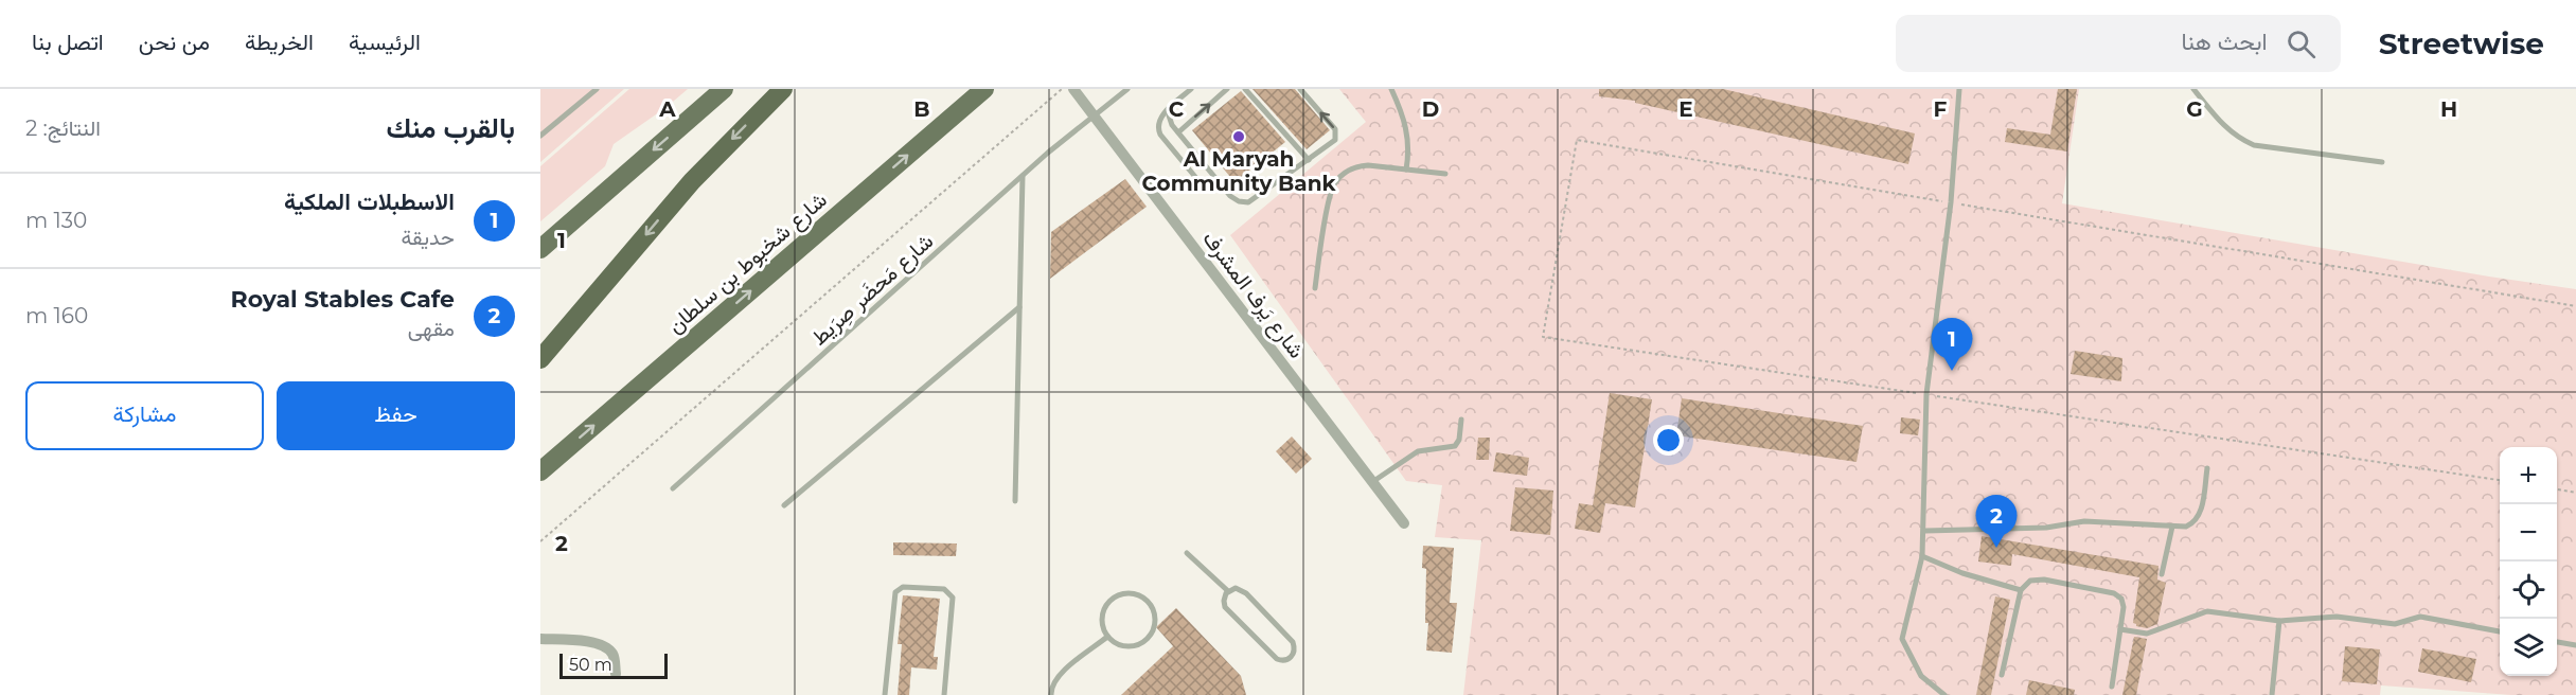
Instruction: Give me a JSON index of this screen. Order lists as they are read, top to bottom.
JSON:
{
  "streets": {
    "main road": ["شارع شخبوط بن سلطان"],
    "street": ["شارع يَرف المشرف"],
    "lane": ["شارع مَحضَر صِرَيط"]
  },
  "crossings": [
    ["شارع مَحضَر صِرَيط", "شارع يَرف المشرف"]
  ],
  "places": ["Al Maryah Community Bank"],
  "scale_bar": "50 m",
  "page": {
    "header": "Streetwise",
    "search": "ابحث هنا",
    "nav": [
      "الرئيسية",
      "الخريطة",
      "من نحن",
      "اتصل بنا"
    ],
    "heading": ["بالقرب منك", "النتائج: 2"],
    "list": [
      {
        "mark": "1",
        "name": "الاسطبلات الملكية",
        "note": "حديقة",
        "value": "130 m"
      },
      {
        "mark": "2",
        "name": "Royal Stables Cafe",
        "note": "مقهى",
        "value": "160 m"
      }
    ],
    "pins": ["1", "2"],
    "buttons": ["حفظ", "مشاركة"],
    "map_buttons": ["+", "−"],
    "scale": "50 m"
  },
  "grid": {
    "columns": [
      "A",
      "B",
      "C",
      "D",
      "E",
      "F",
      "G",
      "H"
    ],
    "rows": ["1", "2"]
  }
}
